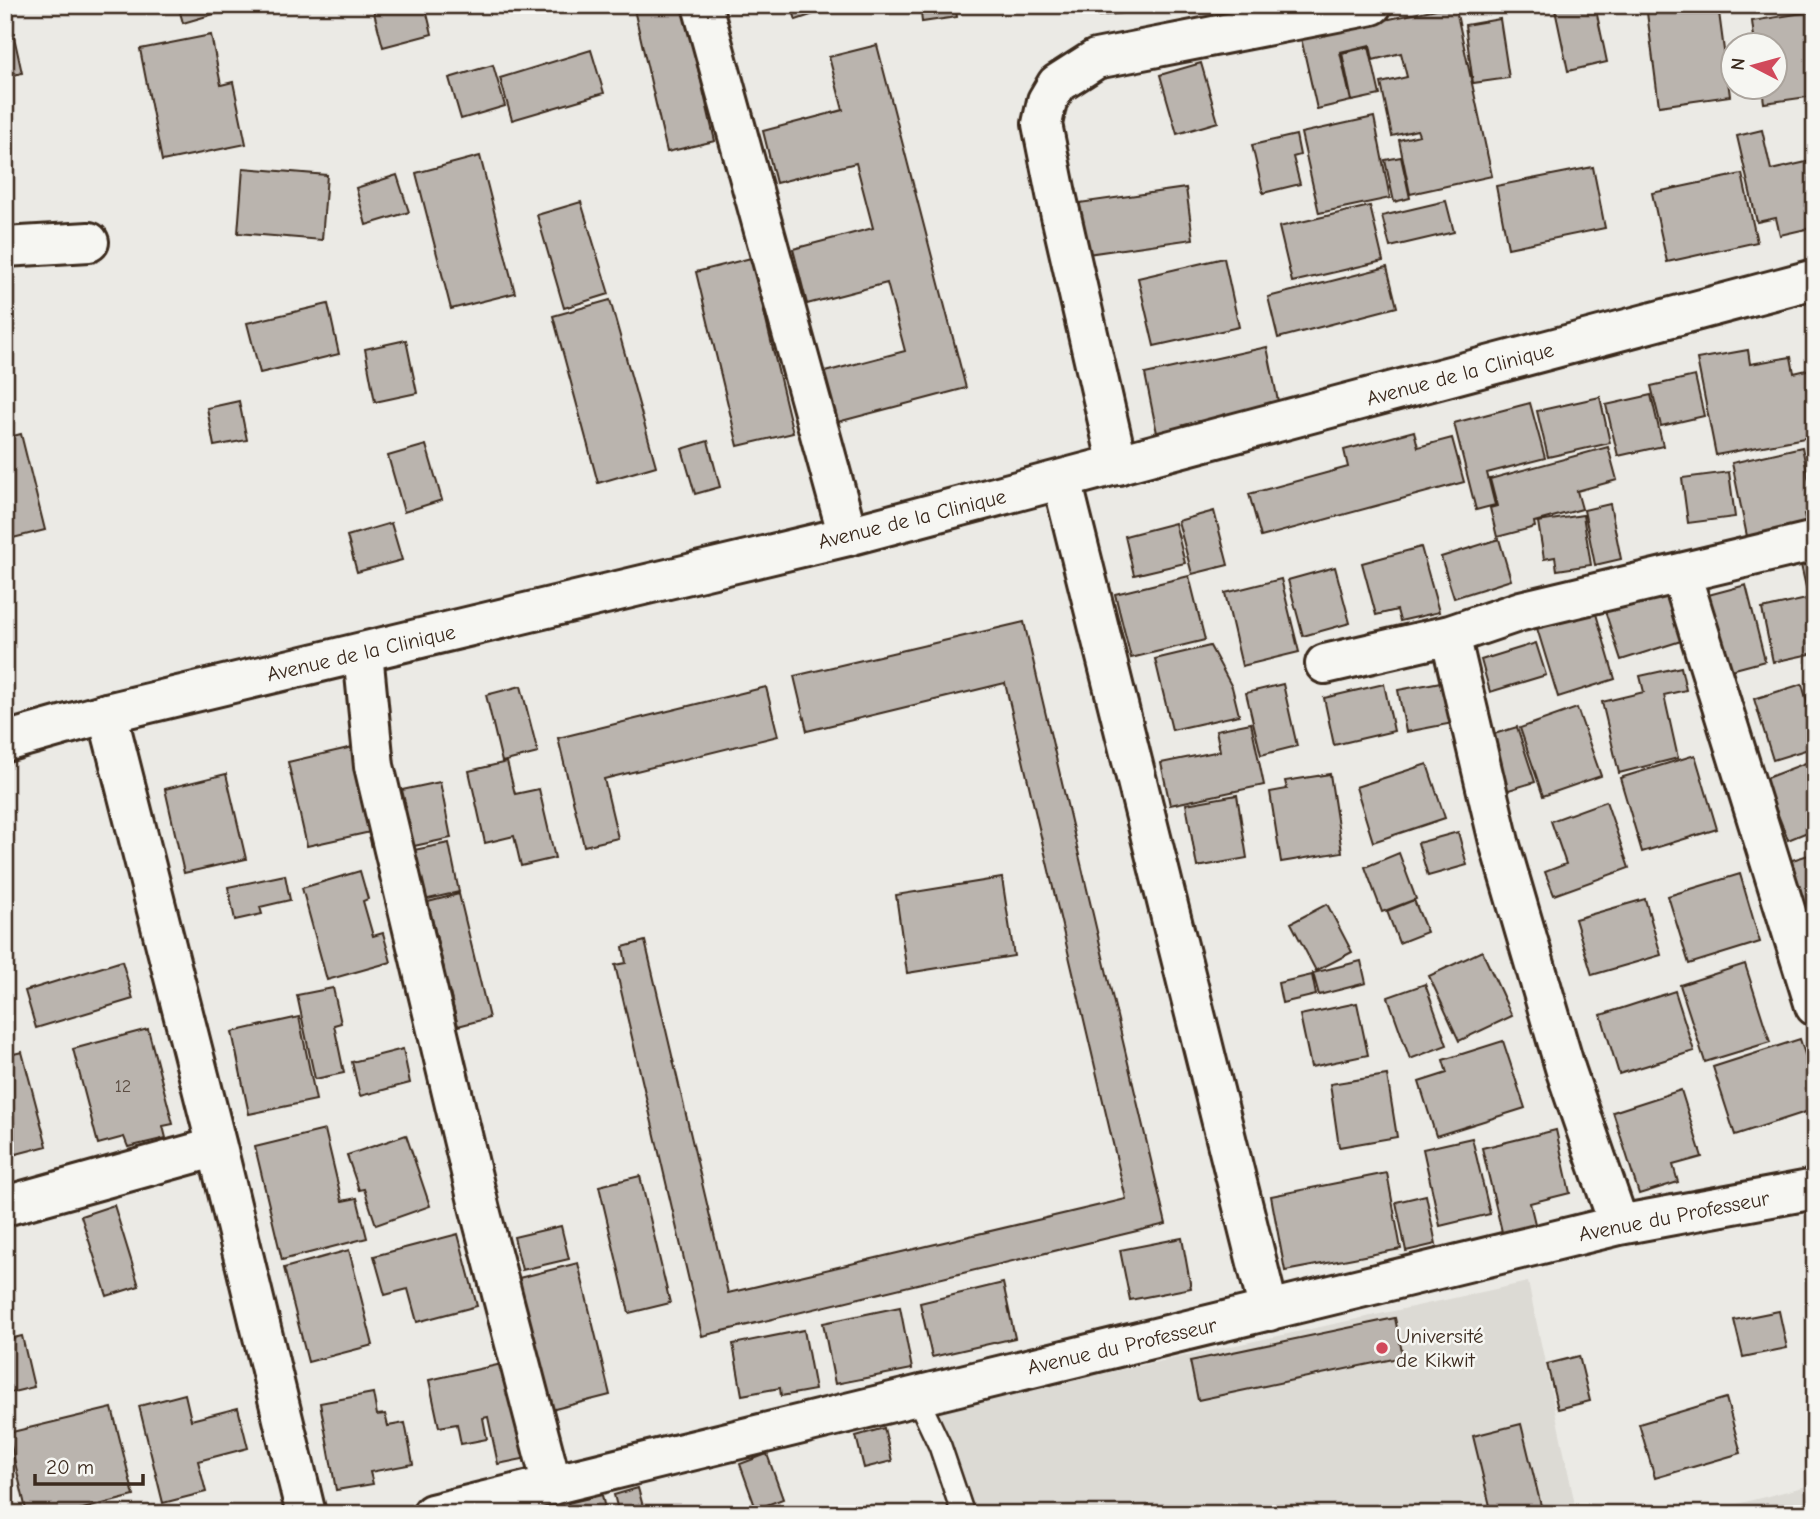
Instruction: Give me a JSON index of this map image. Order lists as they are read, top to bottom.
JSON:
{
  "streets": {
    "street": ["Avenue de la Clinique", "Avenue du Professeur"]
  },
  "places": ["Université de Kikwit"],
  "house_numbers": ["12"],
  "scale_bar": "20 m",
  "north": "left"
}
